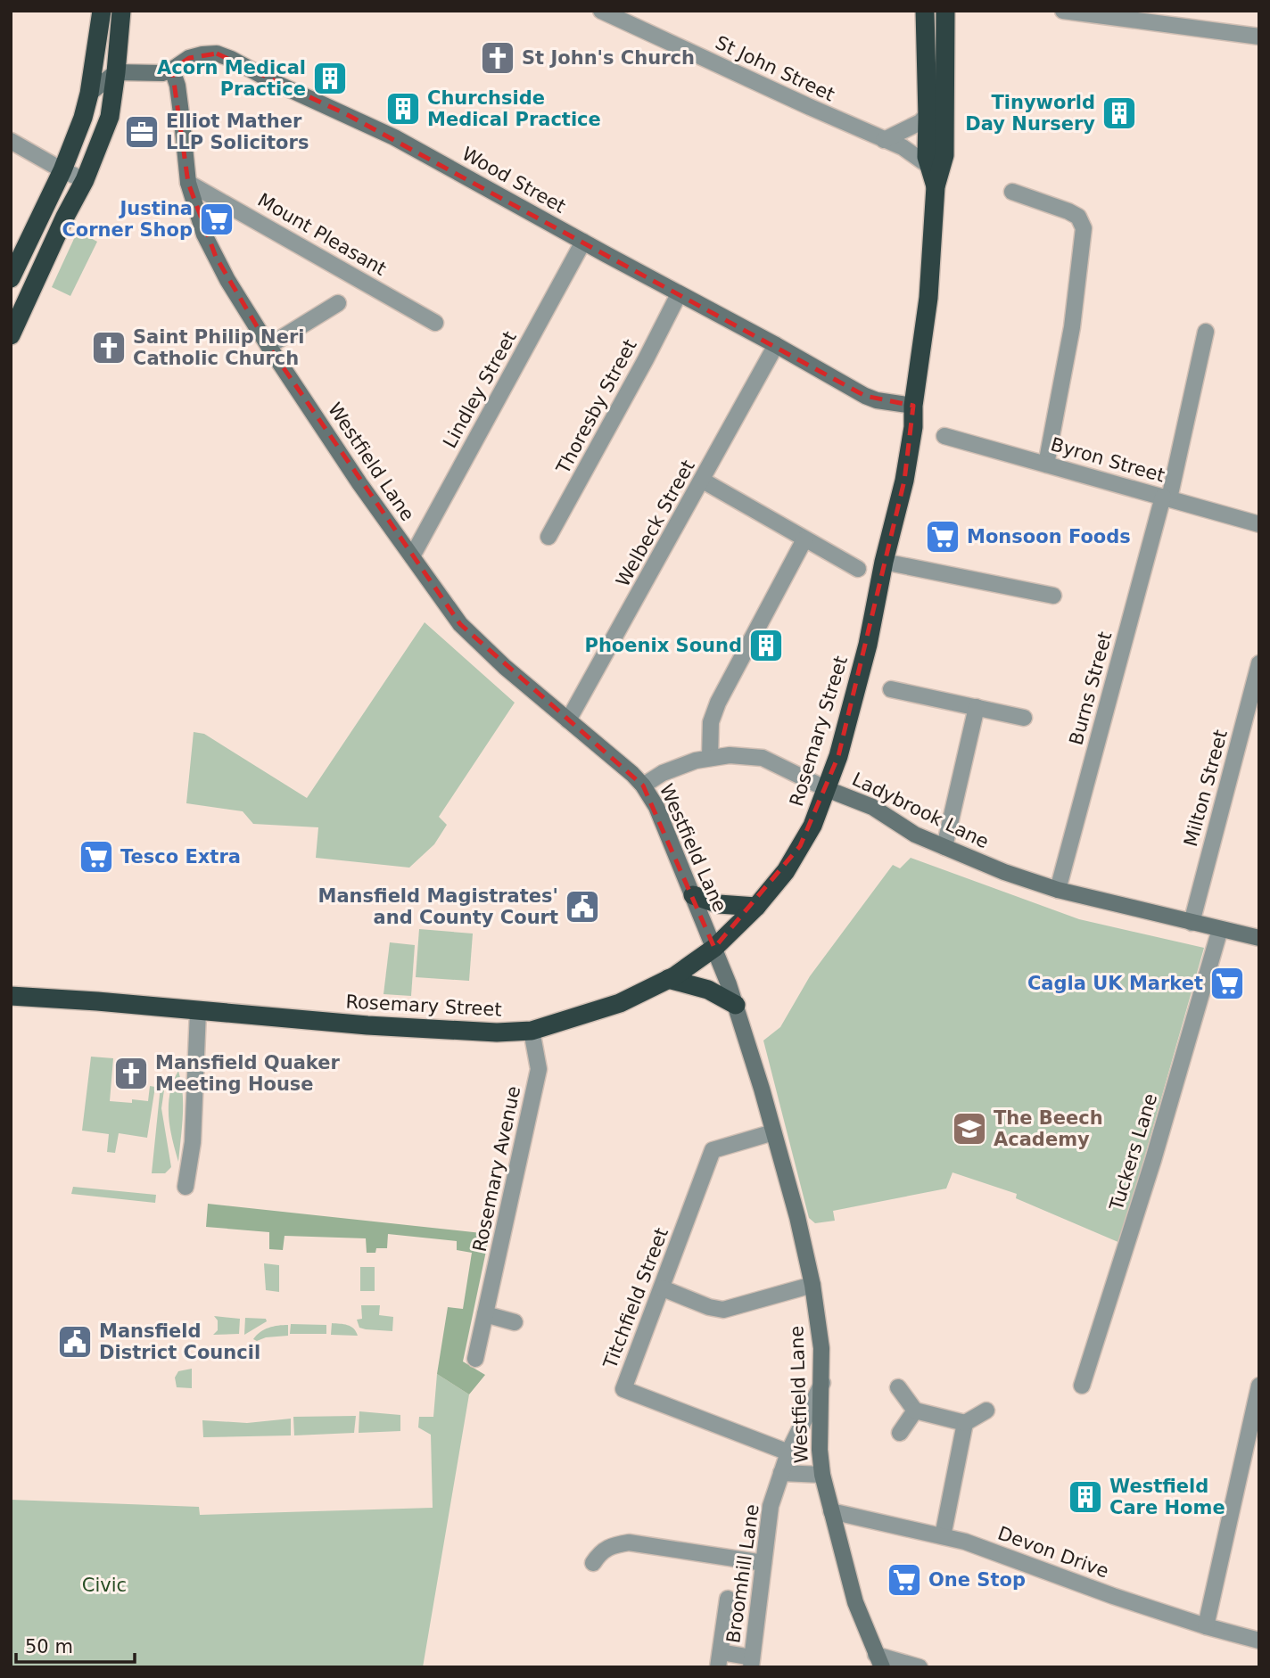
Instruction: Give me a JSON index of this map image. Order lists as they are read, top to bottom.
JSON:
{
  "streets": {
    "highway": ["Rosemary Street"],
    "street": [
      "St John Street",
      "Wood Street",
      "Mount Pleasant",
      "Lindley Street",
      "Thoresby Street",
      "Byron Street",
      "Westfield Lane",
      "Welbeck Street",
      "Burns Street",
      "Milton Street",
      "Ladybrook Lane",
      "Tuckers Lane",
      "Rosemary Avenue",
      "Titchfield Street",
      "Devon Drive",
      "Broomhill Lane"
    ]
  },
  "crossings": [
    ["St John Street", "Rosemary Street"],
    ["Wood Street", "Lindley Street"],
    ["Wood Street", "Thoresby Street"],
    ["Wood Street", "Westfield Lane"],
    ["Wood Street", "Welbeck Street"],
    ["Wood Street", "Rosemary Street"],
    ["Mount Pleasant", "Westfield Lane"],
    ["Lindley Street", "Westfield Lane"],
    ["Byron Street", "Burns Street"],
    ["Westfield Lane", "Welbeck Street"],
    ["Westfield Lane", "Rosemary Street"],
    ["Westfield Lane", "Ladybrook Lane"],
    ["Westfield Lane", "Titchfield Street"],
    ["Westfield Lane", "Devon Drive"],
    ["Westfield Lane", "Broomhill Lane"],
    ["Burns Street", "Ladybrook Lane"],
    ["Rosemary Street", "Ladybrook Lane"],
    ["Rosemary Street", "Rosemary Avenue"],
    ["Milton Street", "Ladybrook Lane"],
    ["Ladybrook Lane", "Tuckers Lane"],
    ["Titchfield Street", "Broomhill Lane"]
  ],
  "parks": ["Civic"],
  "places": {
    "church": ["St John's Church", "Saint Philip Neri Catholic Church", "Mansfield Quaker Meeting House"],
    "building": [
      "Acorn Medical Practice",
      "Churchside Medical Practice",
      "Tinyworld Day Nursery",
      "Phoenix Sound",
      "Westfield Care Home"
    ],
    "office": ["Elliot Mather LLP Solicitors"],
    "supermarket": [
      "Justina Corner Shop",
      "Monsoon Foods",
      "Tesco Extra",
      "Cagla UK Market",
      "One Stop"
    ],
    "public building": ["Mansfield Magistrates' and County Court", "Mansfield District Council"],
    "school or university": ["The Beech Academy"]
  },
  "scale_bar": "50 m"
}
